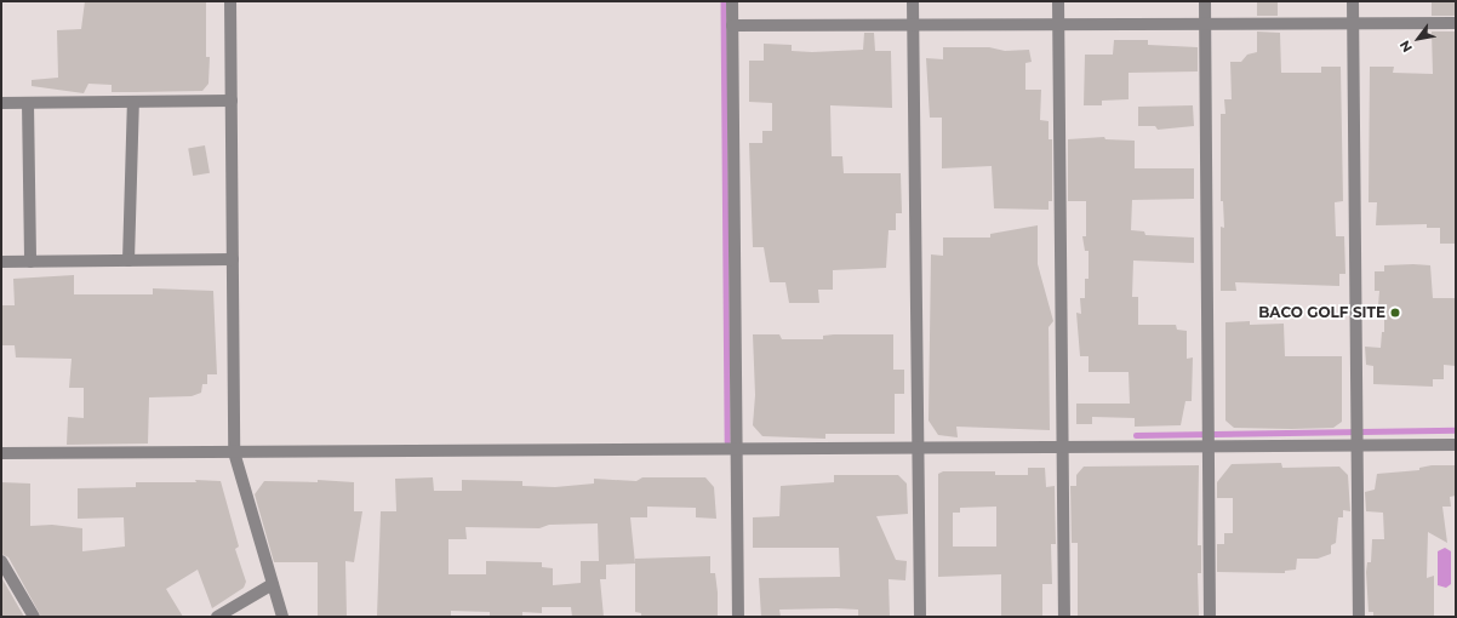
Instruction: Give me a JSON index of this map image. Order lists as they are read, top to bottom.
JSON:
{
  "places": ["BACO GOLF SITE"],
  "north": "bottom left"
}
